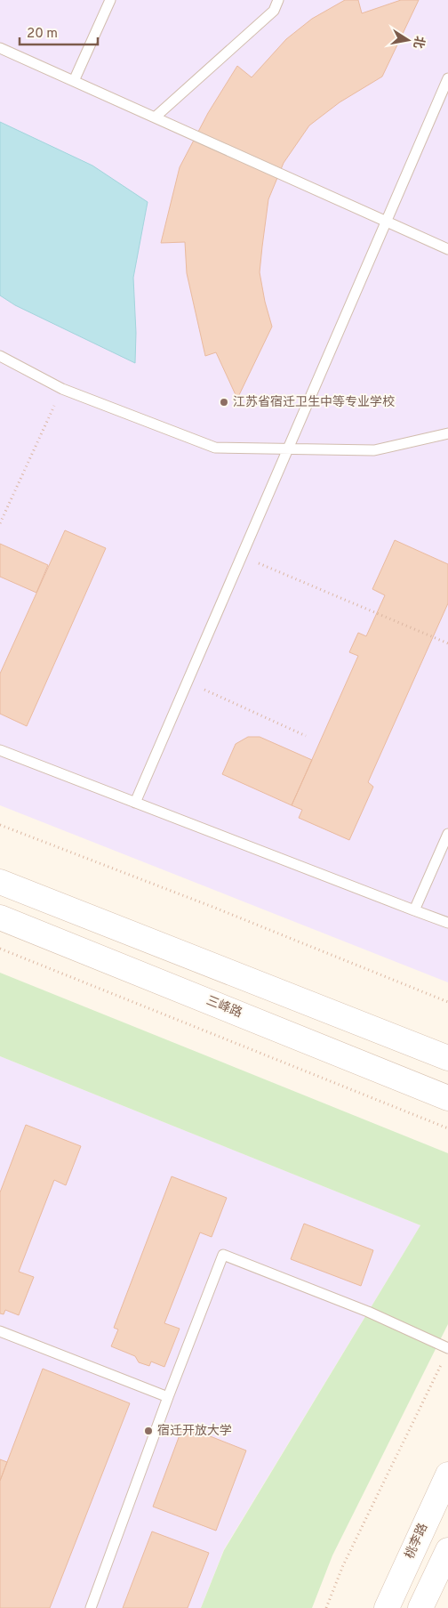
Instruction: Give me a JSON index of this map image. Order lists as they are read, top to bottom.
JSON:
{
  "streets": {
    "main road": ["三峰路", "桃李路"]
  },
  "places": ["江苏省宿迁卫生中等专业学校", "宿迁开放大学"],
  "scale_bar": "20 m",
  "north": "right"
}
